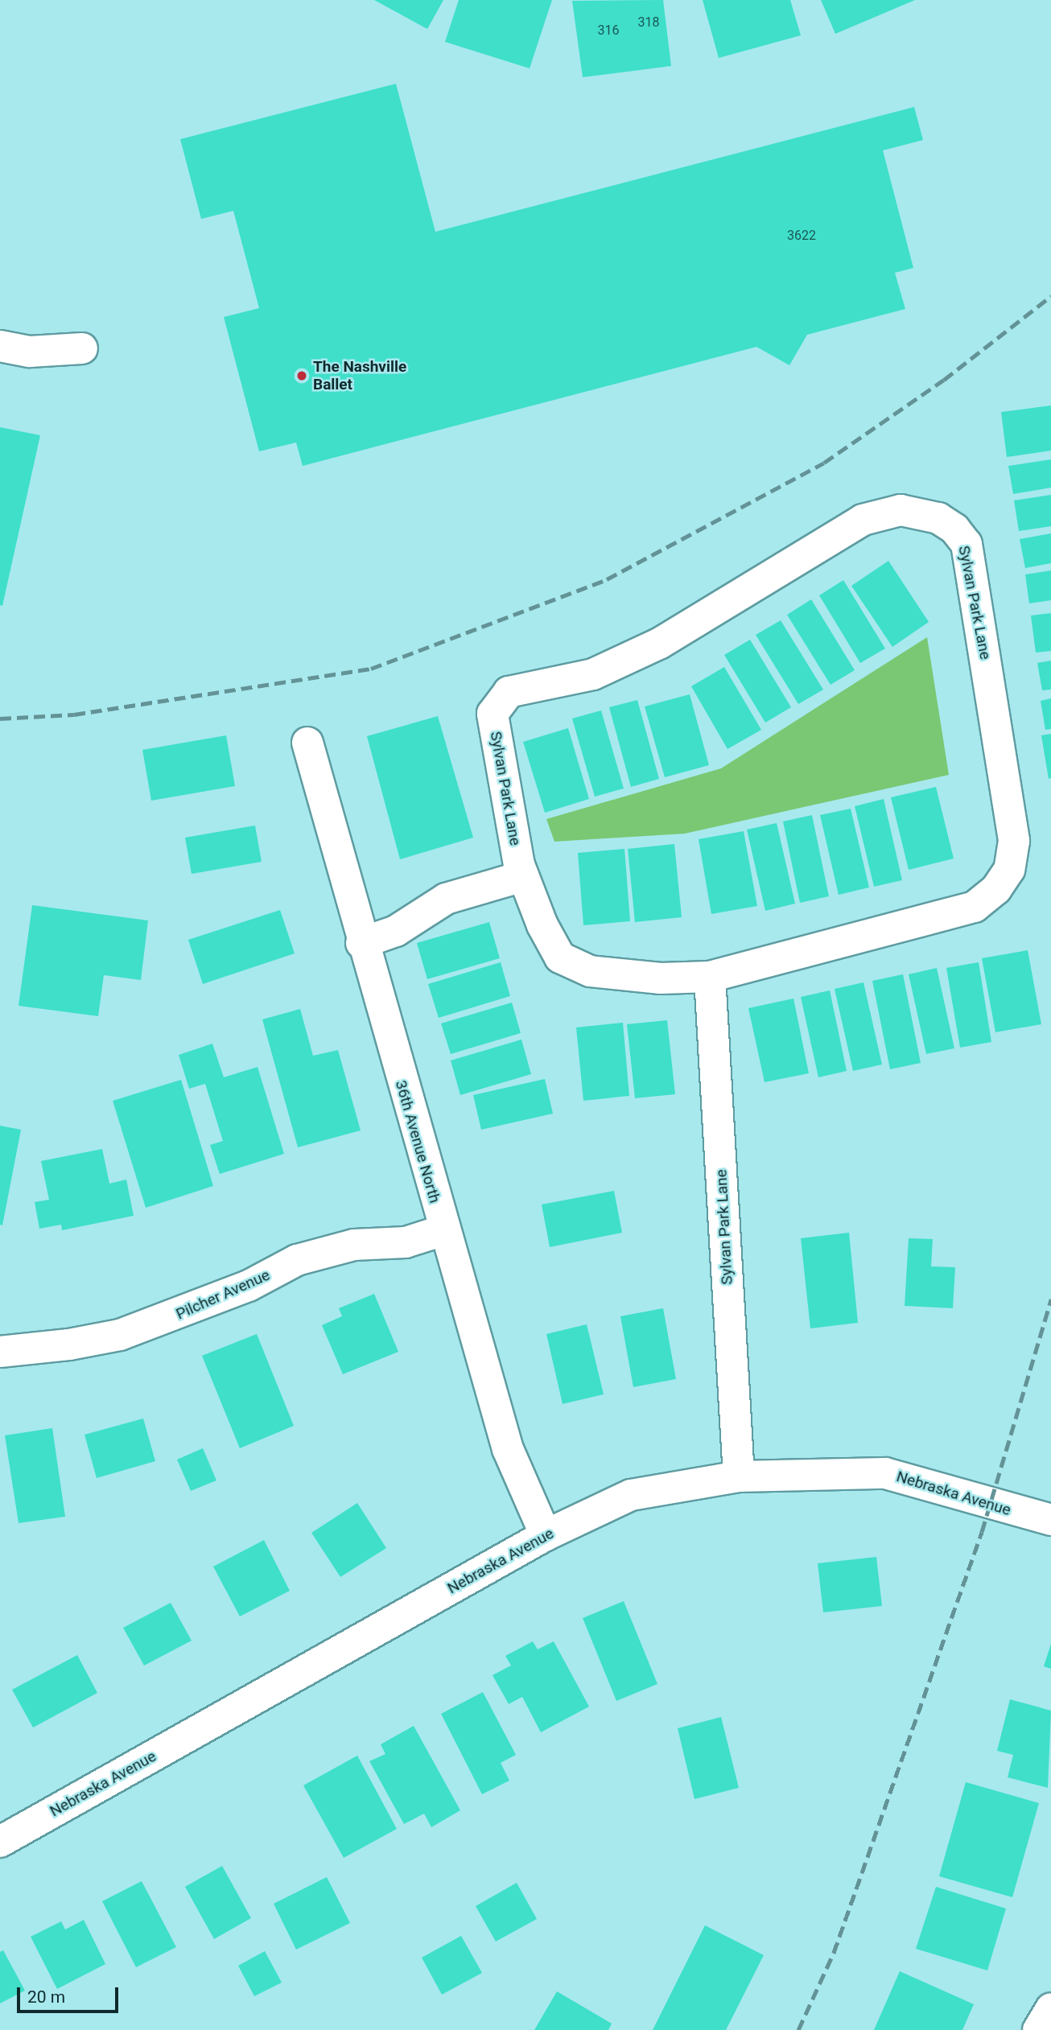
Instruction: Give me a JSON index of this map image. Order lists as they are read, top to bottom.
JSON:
{
  "streets": {
    "street": [
      "Sylvan Park Lane",
      "36th Avenue North",
      "Pilcher Avenue",
      "Nebraska Avenue"
    ]
  },
  "crossings": [
    ["Sylvan Park Lane", "Nebraska Avenue"],
    ["36th Avenue North", "Pilcher Avenue"],
    ["36th Avenue North", "Nebraska Avenue"]
  ],
  "places": ["The Nashville Ballet"],
  "house_numbers": ["318", "316", "3622"],
  "scale_bar": "20 m"
}
